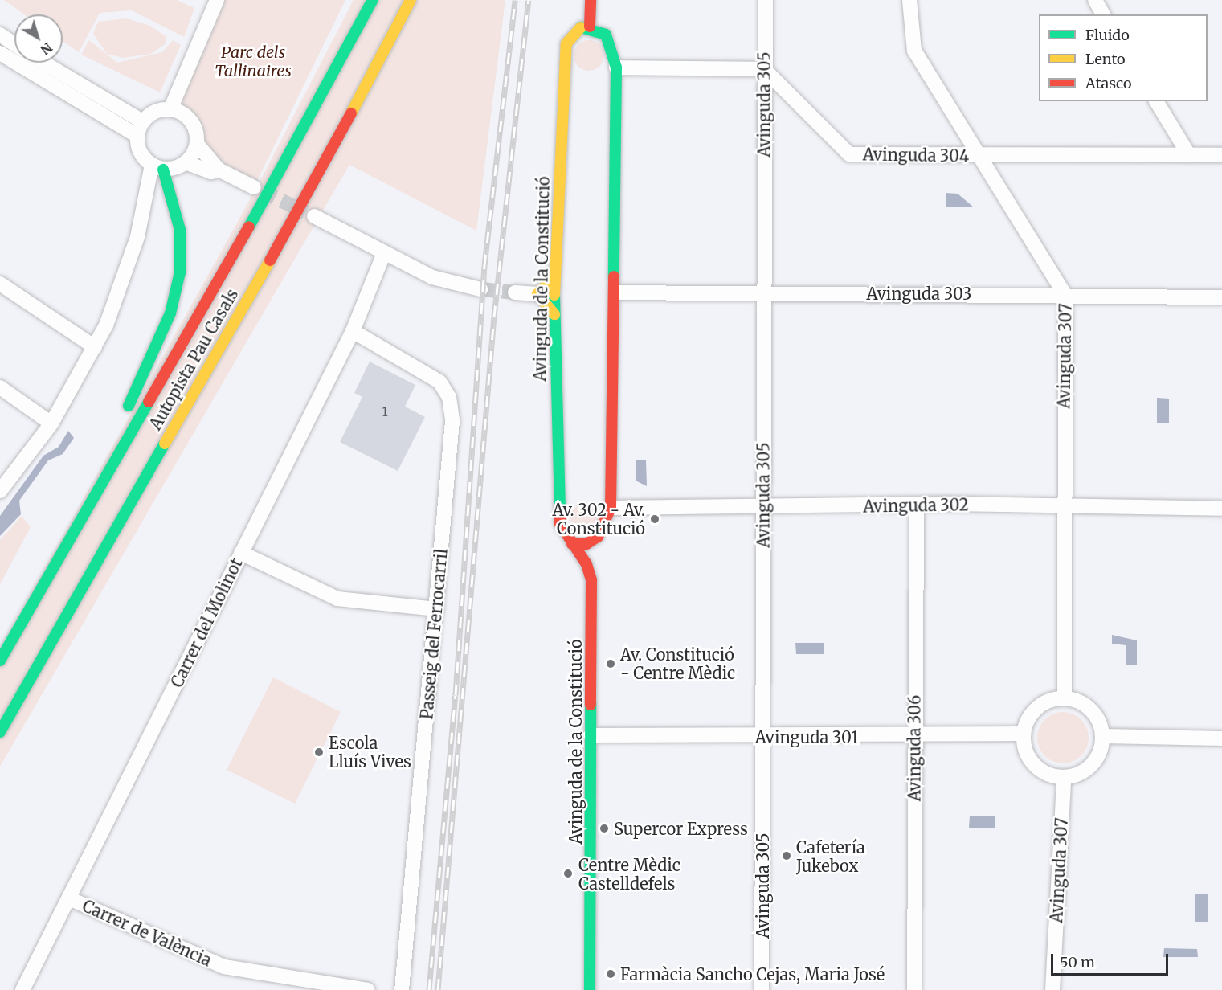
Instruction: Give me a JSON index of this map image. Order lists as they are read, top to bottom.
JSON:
{
  "streets": {
    "main road": ["Avinguda de la Constitució", "Autopista Pau Casals"],
    "street": [
      "Avinguda 305",
      "Avinguda 304",
      "Avinguda 303",
      "Avinguda 307",
      "Avinguda 302",
      "Carrer del Molinot",
      "Passeig del Ferrocarril",
      "Avinguda 301",
      "Avinguda 306",
      "Carrer de València"
    ]
  },
  "crossings": [
    ["Avinguda 305", "Avinguda 304"],
    ["Avinguda 305", "Avinguda 303"],
    ["Avinguda 305", "Avinguda 302"],
    ["Avinguda 305", "Avinguda 301"],
    ["Avinguda 304", "Avinguda 307"],
    ["Avinguda de la Constitució", "Avinguda 303"],
    ["Avinguda de la Constitució", "Avinguda 302"],
    ["Avinguda de la Constitució", "Avinguda 301"],
    ["Avinguda 303", "Avinguda 307"],
    ["Avinguda 307", "Avinguda 302"],
    ["Avinguda 307", "Avinguda 301"],
    ["Avinguda 302", "Avinguda 306"],
    ["Carrer del Molinot", "Passeig del Ferrocarril"],
    ["Carrer del Molinot", "Carrer de València"],
    ["Avinguda 301", "Avinguda 306"]
  ],
  "parks": ["Parc dels Tallinaires"],
  "places": [
    "Av. 302 - Av. Constitució",
    "Av. Constitució - Centre Mèdic",
    "Escola Lluís Vives",
    "Supercor Express",
    "Cafetería Jukebox",
    "Centre Mèdic Castelldefels",
    "Farmàcia Sancho Cejas, Maria José"
  ],
  "house_numbers": ["1"],
  "legend": ["Fluido", "Lento", "Atasco"],
  "scale_bar": "50 m",
  "north": "bottom right"
}
